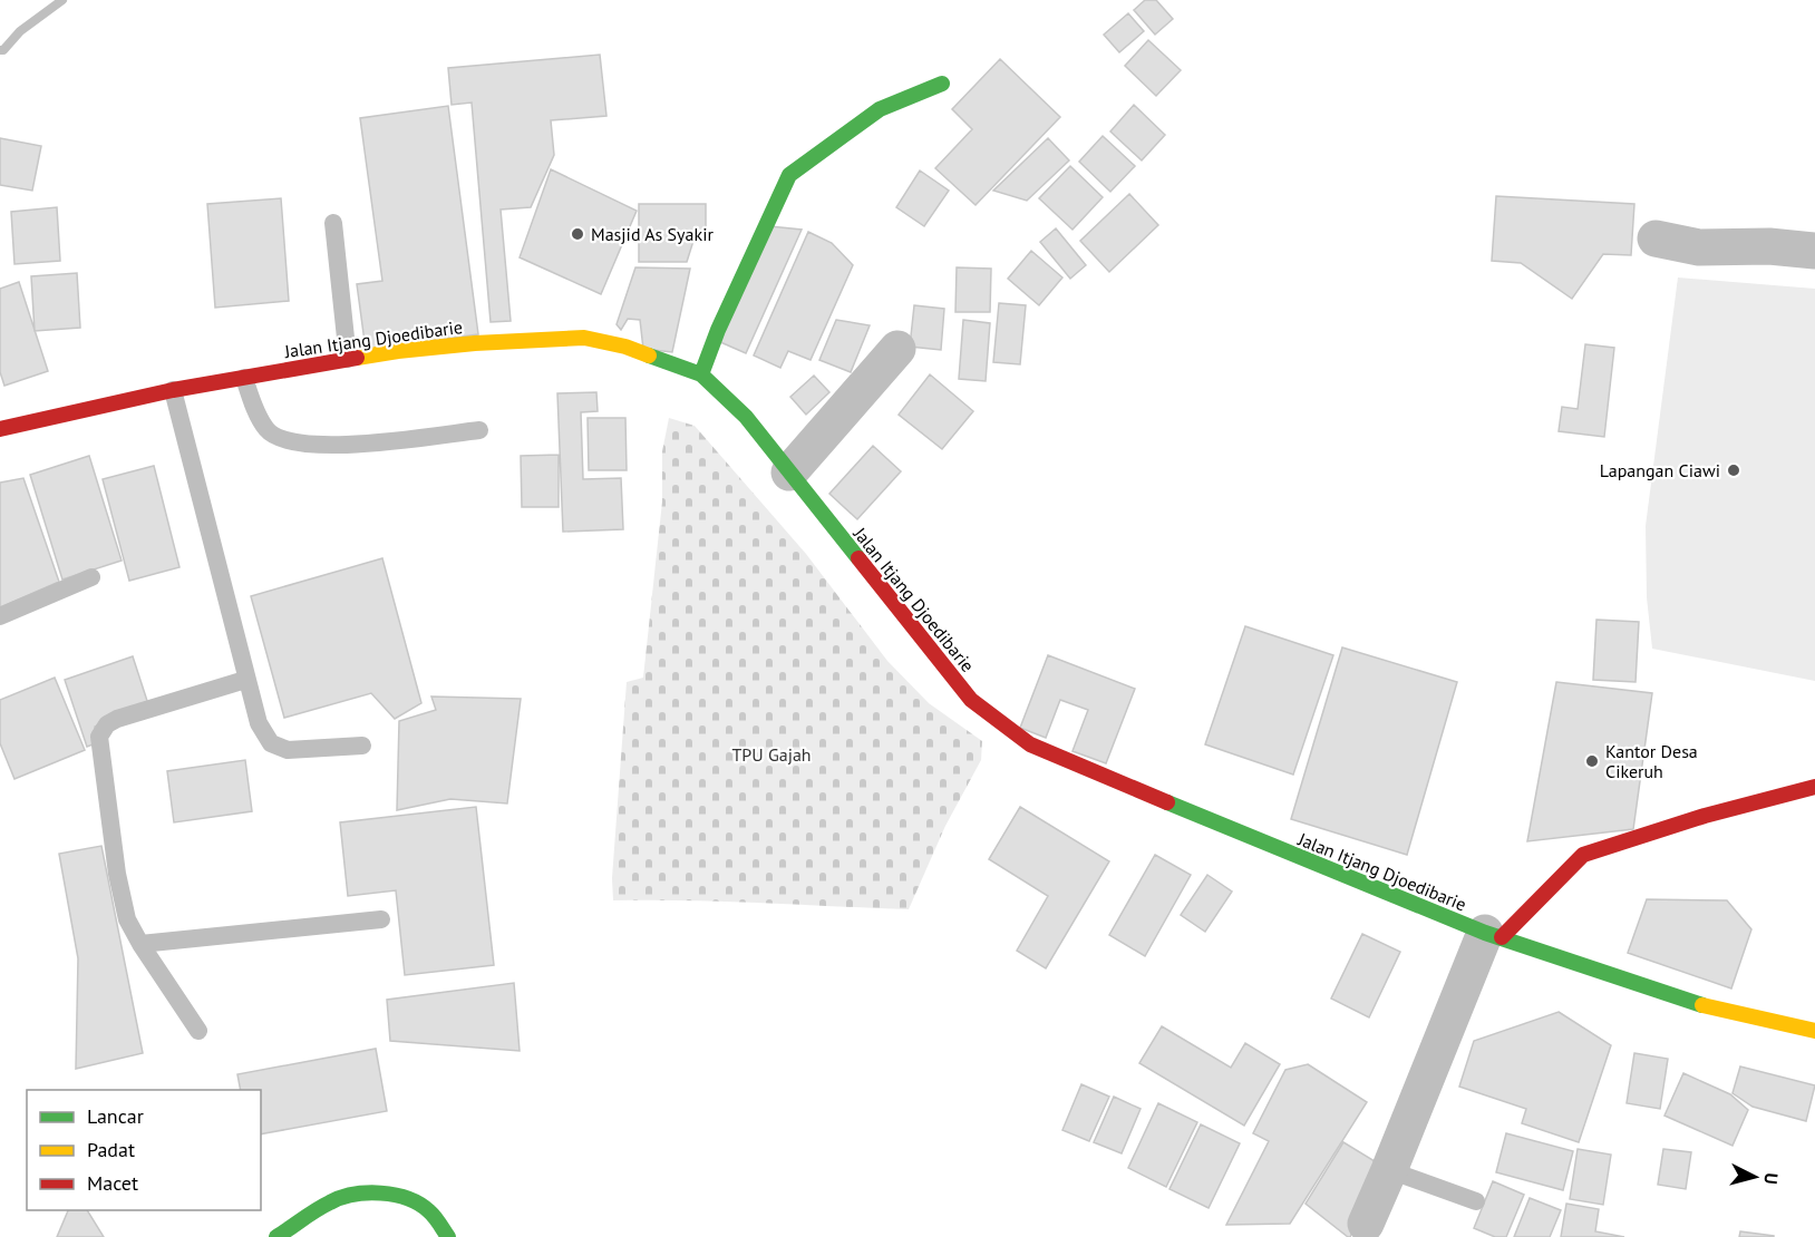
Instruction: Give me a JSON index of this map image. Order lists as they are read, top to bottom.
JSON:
{
  "streets": {
    "main road": ["Jalan Itjang Djoedibarie"]
  },
  "parks": ["TPU Gajah"],
  "places": ["Masjid As Syakir", "Lapangan Ciawi", "Kantor Desa Cikeruh"],
  "legend": ["Lancar", "Padat", "Macet"],
  "north": "right"
}
